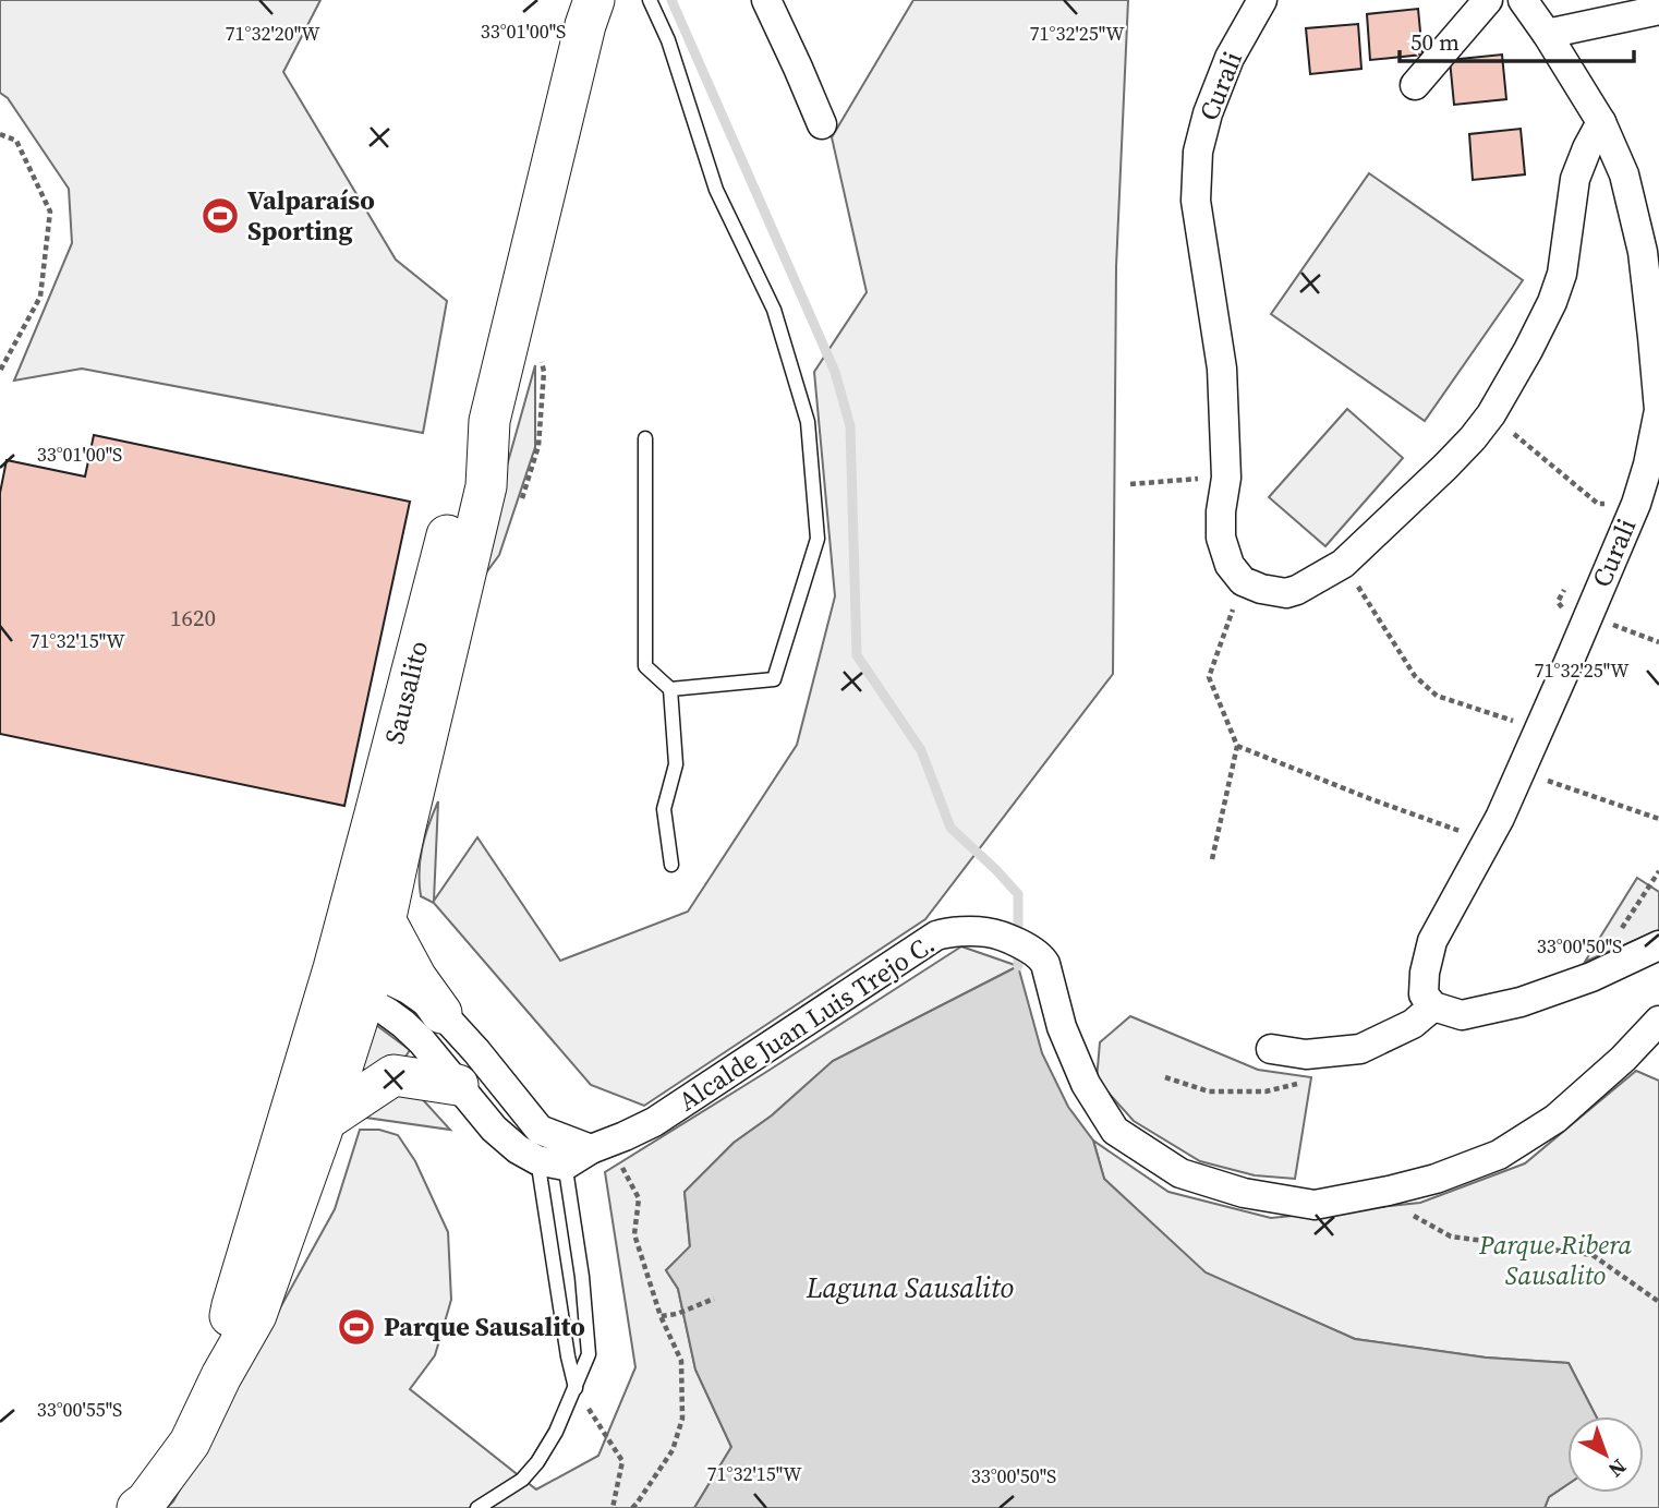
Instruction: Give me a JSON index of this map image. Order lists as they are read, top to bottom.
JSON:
{
  "streets": {
    "main road": ["Sausalito"],
    "street": ["Curali", "Alcalde Juan Luis Trejo C."]
  },
  "water": ["Laguna Sausalito"],
  "parks": ["Parque Ribera Sausalito"],
  "places": {
    "sports": ["Valparaíso Sporting", "Parque Sausalito"]
  },
  "house_numbers": ["1620"],
  "scale_bar": "50 m",
  "north": "bottom right",
  "coordinates": [
    "33°01'00\"S",
    "71°32'25\"W",
    "71°32'20\"W",
    "71°32'15\"W",
    "33°00'50\"S",
    "33°00'55\"S"
  ]
}
